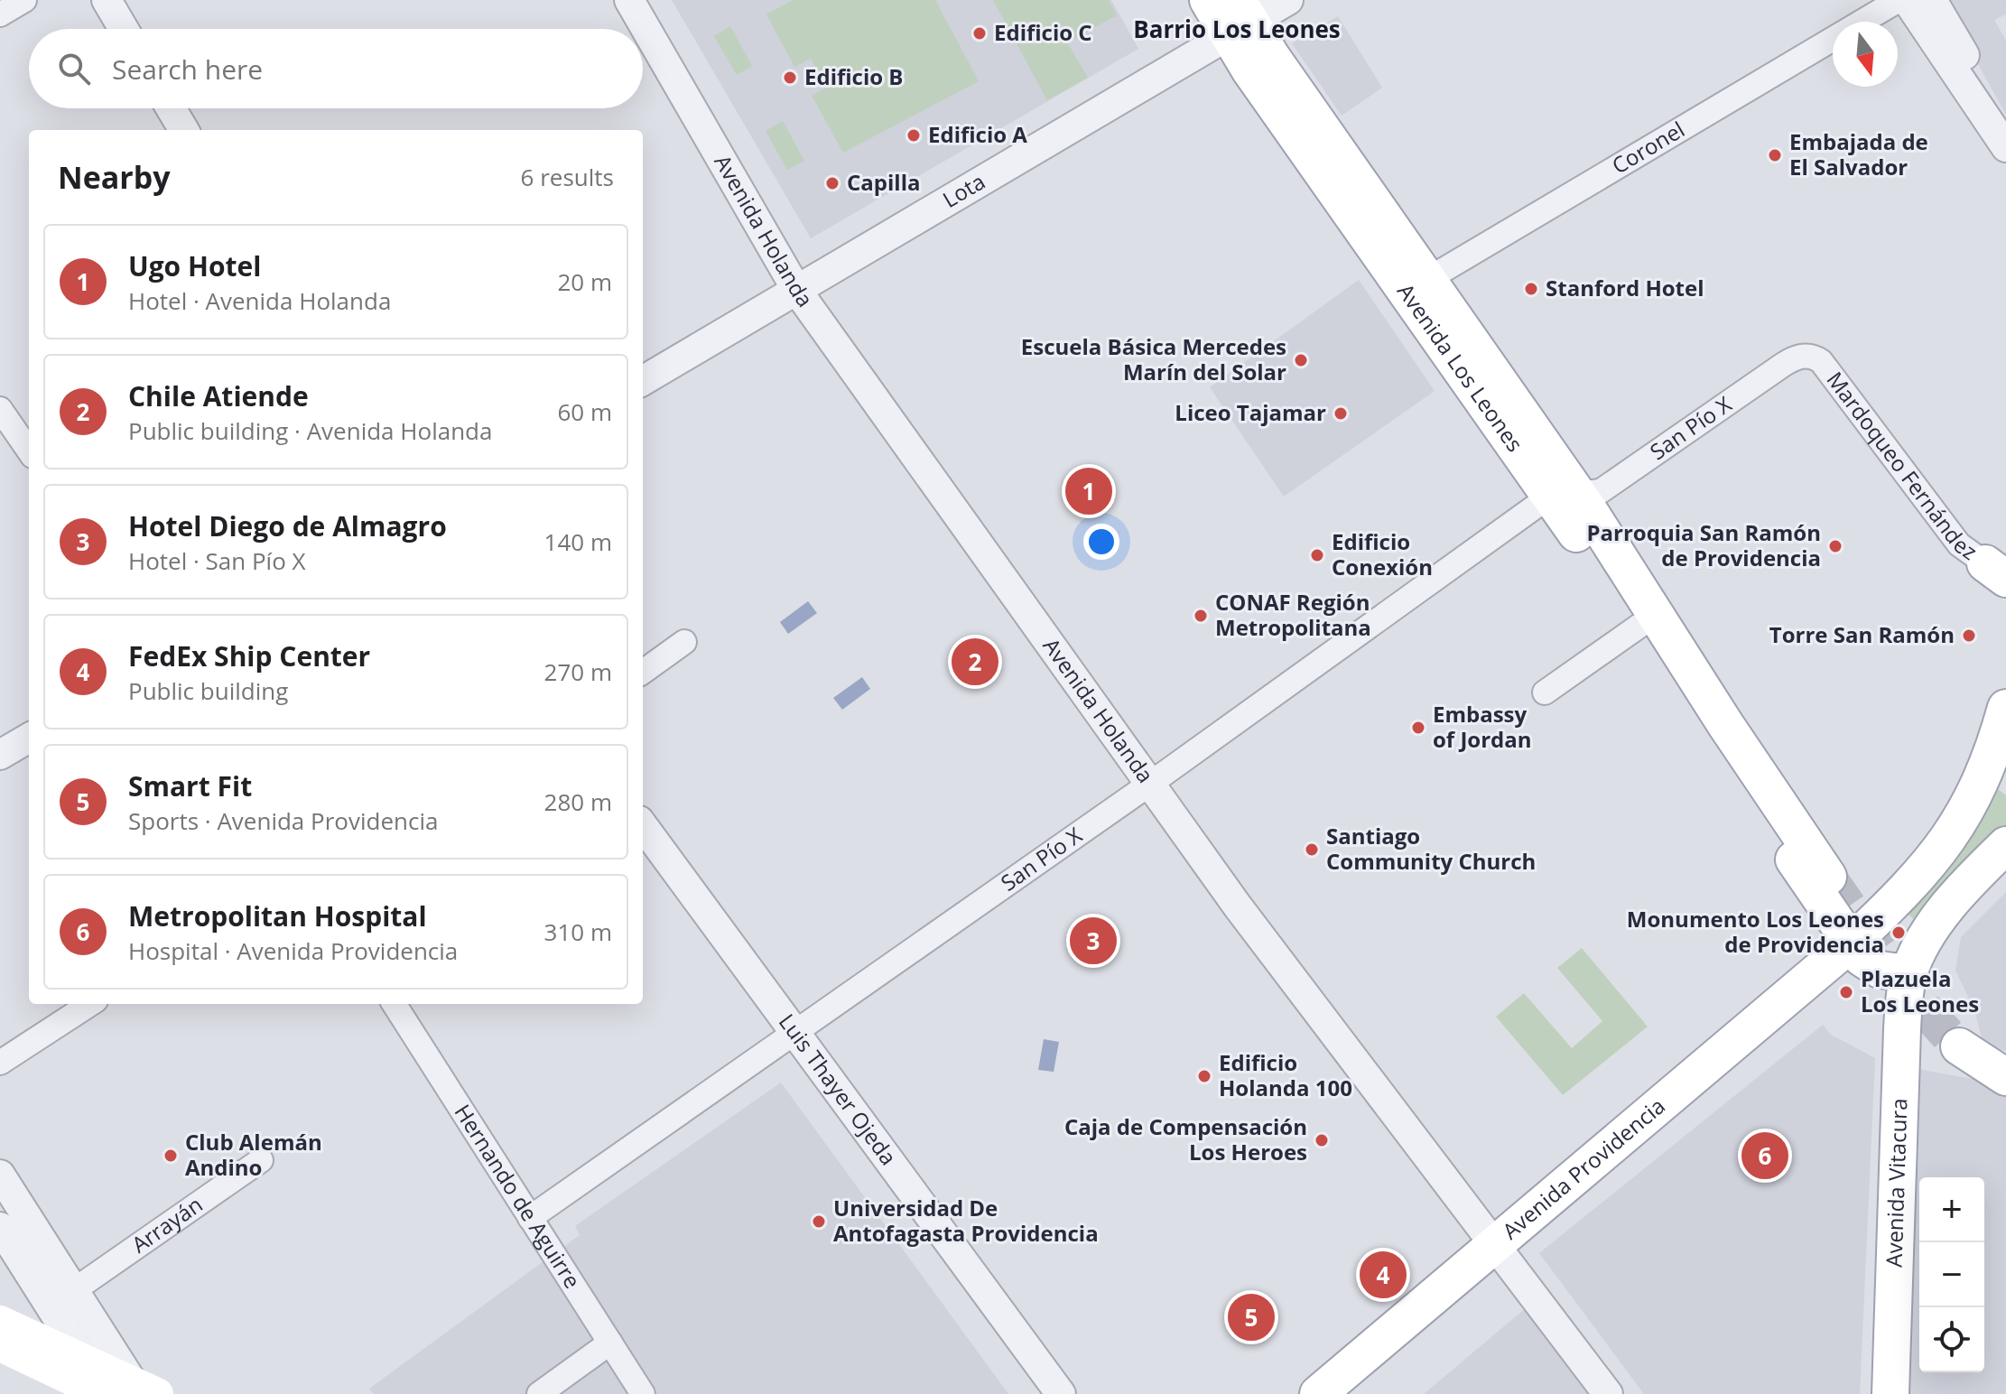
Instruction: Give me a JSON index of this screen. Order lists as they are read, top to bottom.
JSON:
{
  "streets": {
    "main road": ["Avenida Los Leones", "Avenida Providencia", "Avenida Vitacura"],
    "street": [
      "Coronel",
      "Lota",
      "Avenida Holanda",
      "San Pío X",
      "Mardoqueo Fernández",
      "Luis Thayer Ojeda",
      "Hernando de Aguirre",
      "Arrayán"
    ]
  },
  "crossings": [
    ["Coronel", "Avenida Los Leones"],
    ["Lota", "Avenida Holanda"],
    ["Lota", "Avenida Los Leones"],
    ["Avenida Holanda", "San Pío X"],
    ["Avenida Holanda", "Avenida Providencia"],
    ["Avenida Los Leones", "San Pío X"],
    ["San Pío X", "Mardoqueo Fernández"],
    ["San Pío X", "Luis Thayer Ojeda"],
    ["San Pío X", "Hernando de Aguirre"]
  ],
  "districts": ["Barrio Los Leones"],
  "places": [
    "Edificio C",
    "Edificio B",
    "Edificio A",
    "Embajada de El Salvador",
    "Capilla",
    "Stanford Hotel",
    "Escuela Básica Mercedes Marín del Solar",
    "Liceo Tajamar",
    "Parroquia San Ramón de Providencia",
    "Edificio Conexión",
    "CONAF Región Metropolitana",
    "Torre San Ramón",
    "Embassy of Jordan",
    "Santiago Community Church",
    "Monumento Los Leones de Providencia",
    "Plazuela Los Leones",
    "Edificio Holanda 100",
    "Caja de Compensación Los Heroes",
    "Club Alemán Andino",
    "Universidad De Antofagasta Providencia"
  ],
  "north": "bottom",
  "page": {
    "search": "Search here",
    "heading": ["Nearby", "6 results"],
    "list": [
      {
        "mark": "1",
        "name": "Ugo Hotel",
        "note": "Hotel · Avenida Holanda",
        "value": "20 m"
      },
      {
        "mark": "2",
        "name": "Chile Atiende",
        "note": "Public building · Avenida Holanda",
        "value": "60 m"
      },
      {
        "mark": "3",
        "name": "Hotel Diego de Almagro",
        "note": "Hotel · San Pío X",
        "value": "140 m"
      },
      {
        "mark": "4",
        "name": "FedEx Ship Center",
        "note": "Public building",
        "value": "270 m"
      },
      {
        "mark": "5",
        "name": "Smart Fit",
        "note": "Sports · Avenida Providencia",
        "value": "280 m"
      },
      {
        "mark": "6",
        "name": "Metropolitan Hospital",
        "note": "Hospital · Avenida Providencia",
        "value": "310 m"
      }
    ],
    "pins": [
      "1",
      "2",
      "3",
      "6",
      "4",
      "5"
    ],
    "map_buttons": ["+", "−"]
  }
}
